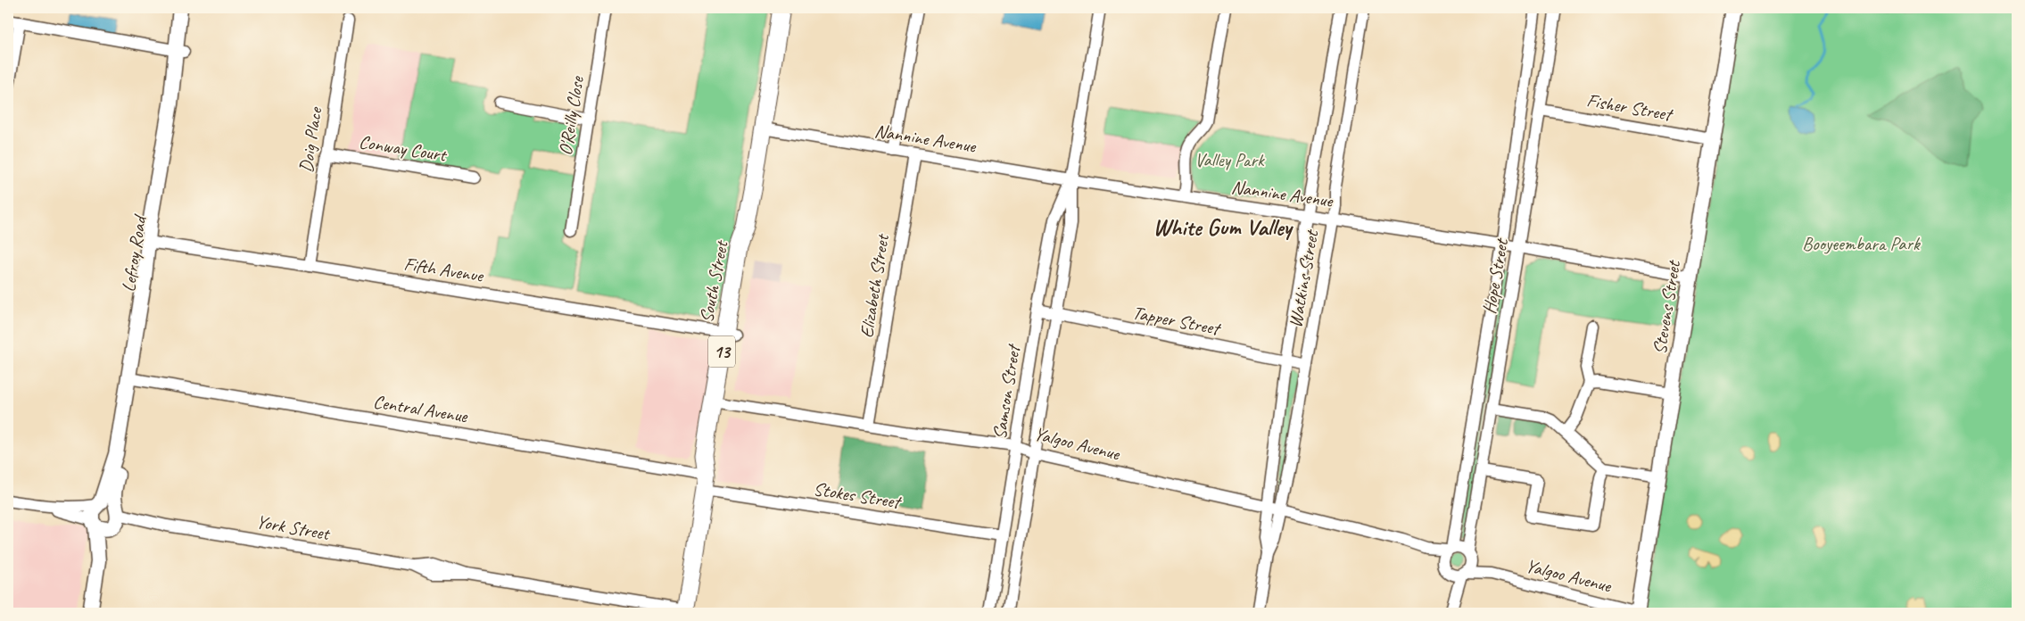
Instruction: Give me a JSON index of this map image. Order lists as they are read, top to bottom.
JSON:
{
  "streets": {
    "main road": ["South Street", "13"],
    "street": [
      "Fisher Street",
      "O'Reilly Close",
      "Nannine Avenue",
      "Doig Place",
      "Conway Court",
      "Lefroy Road",
      "Fifth Avenue",
      "Hope Street",
      "Watkins Street",
      "Elizabeth Street",
      "Stevens Street",
      "Tapper Street",
      "Samson Street",
      "Central Avenue",
      "Yalgoo Avenue",
      "Stokes Street",
      "York Street"
    ]
  },
  "crossings": [
    ["Fisher Street", "Hope Street"],
    ["Fisher Street", "Stevens Street"],
    ["Nannine Avenue", "Hope Street"],
    ["Nannine Avenue", "Watkins Street"],
    ["Nannine Avenue", "South Street"],
    ["Nannine Avenue", "Elizabeth Street"],
    ["Nannine Avenue", "Stevens Street"],
    ["Nannine Avenue", "Samson Street"],
    ["Doig Place", "Conway Court"],
    ["Doig Place", "Fifth Avenue"],
    ["Lefroy Road", "Fifth Avenue"],
    ["Lefroy Road", "Central Avenue"],
    ["Lefroy Road", "York Street"],
    ["Fifth Avenue", "South Street"],
    ["Hope Street", "Yalgoo Avenue"],
    ["Watkins Street", "Tapper Street"],
    ["Watkins Street", "Yalgoo Avenue"],
    ["South Street", "Central Avenue"],
    ["South Street", "Yalgoo Avenue"],
    ["South Street", "Stokes Street"],
    ["South Street", "York Street"],
    ["Elizabeth Street", "Yalgoo Avenue"],
    ["Stevens Street", "Yalgoo Avenue"],
    ["Tapper Street", "Samson Street"],
    ["Samson Street", "Yalgoo Avenue"],
    ["Samson Street", "Stokes Street"],
    ["Central Avenue", "Stokes Street"]
  ],
  "districts": ["White Gum Valley"],
  "parks": ["Valley Park", "Booyeembara Park"]
}
